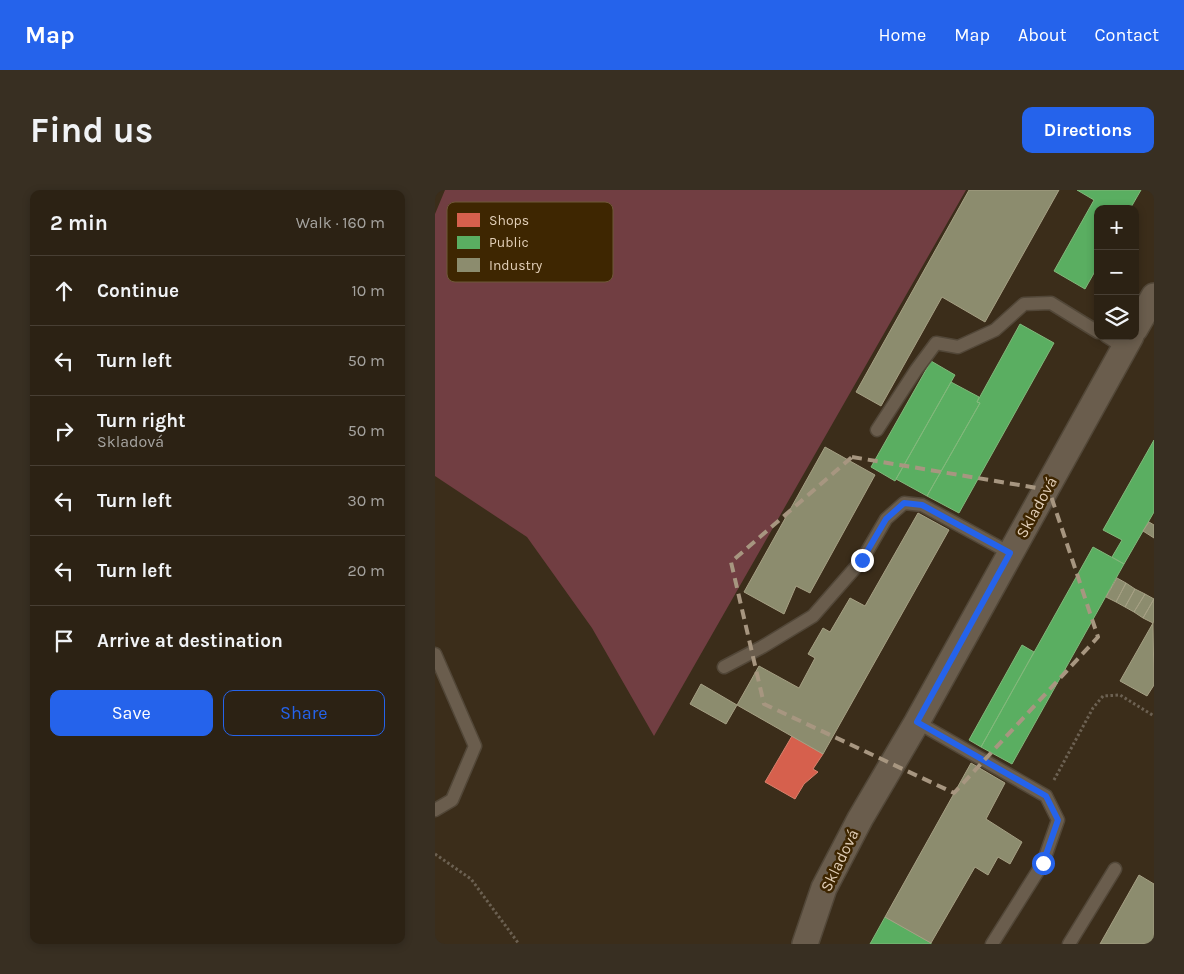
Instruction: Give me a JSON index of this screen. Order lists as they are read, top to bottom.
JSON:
{
  "streets": {
    "street": ["Skladová"]
  },
  "legend": ["Shops", "Public", "Industry"],
  "page": {
    "header": "Map",
    "nav": [
      "Home",
      "Map",
      "About",
      "Contact"
    ],
    "buttons": [
      "Directions",
      ["Save", "Share"]
    ],
    "title": "Find us",
    "heading": ["2 min", "Walk · 160 m"],
    "map_buttons": ["+", "−"],
    "list": [
      ["Continue", "10 m"],
      ["Turn left", "50 m"],
      ["Turn right", "Skladová", "50 m"],
      ["Turn left", "30 m"],
      ["Turn left", "20 m"],
      "Arrive at destination"
    ]
  }
}
